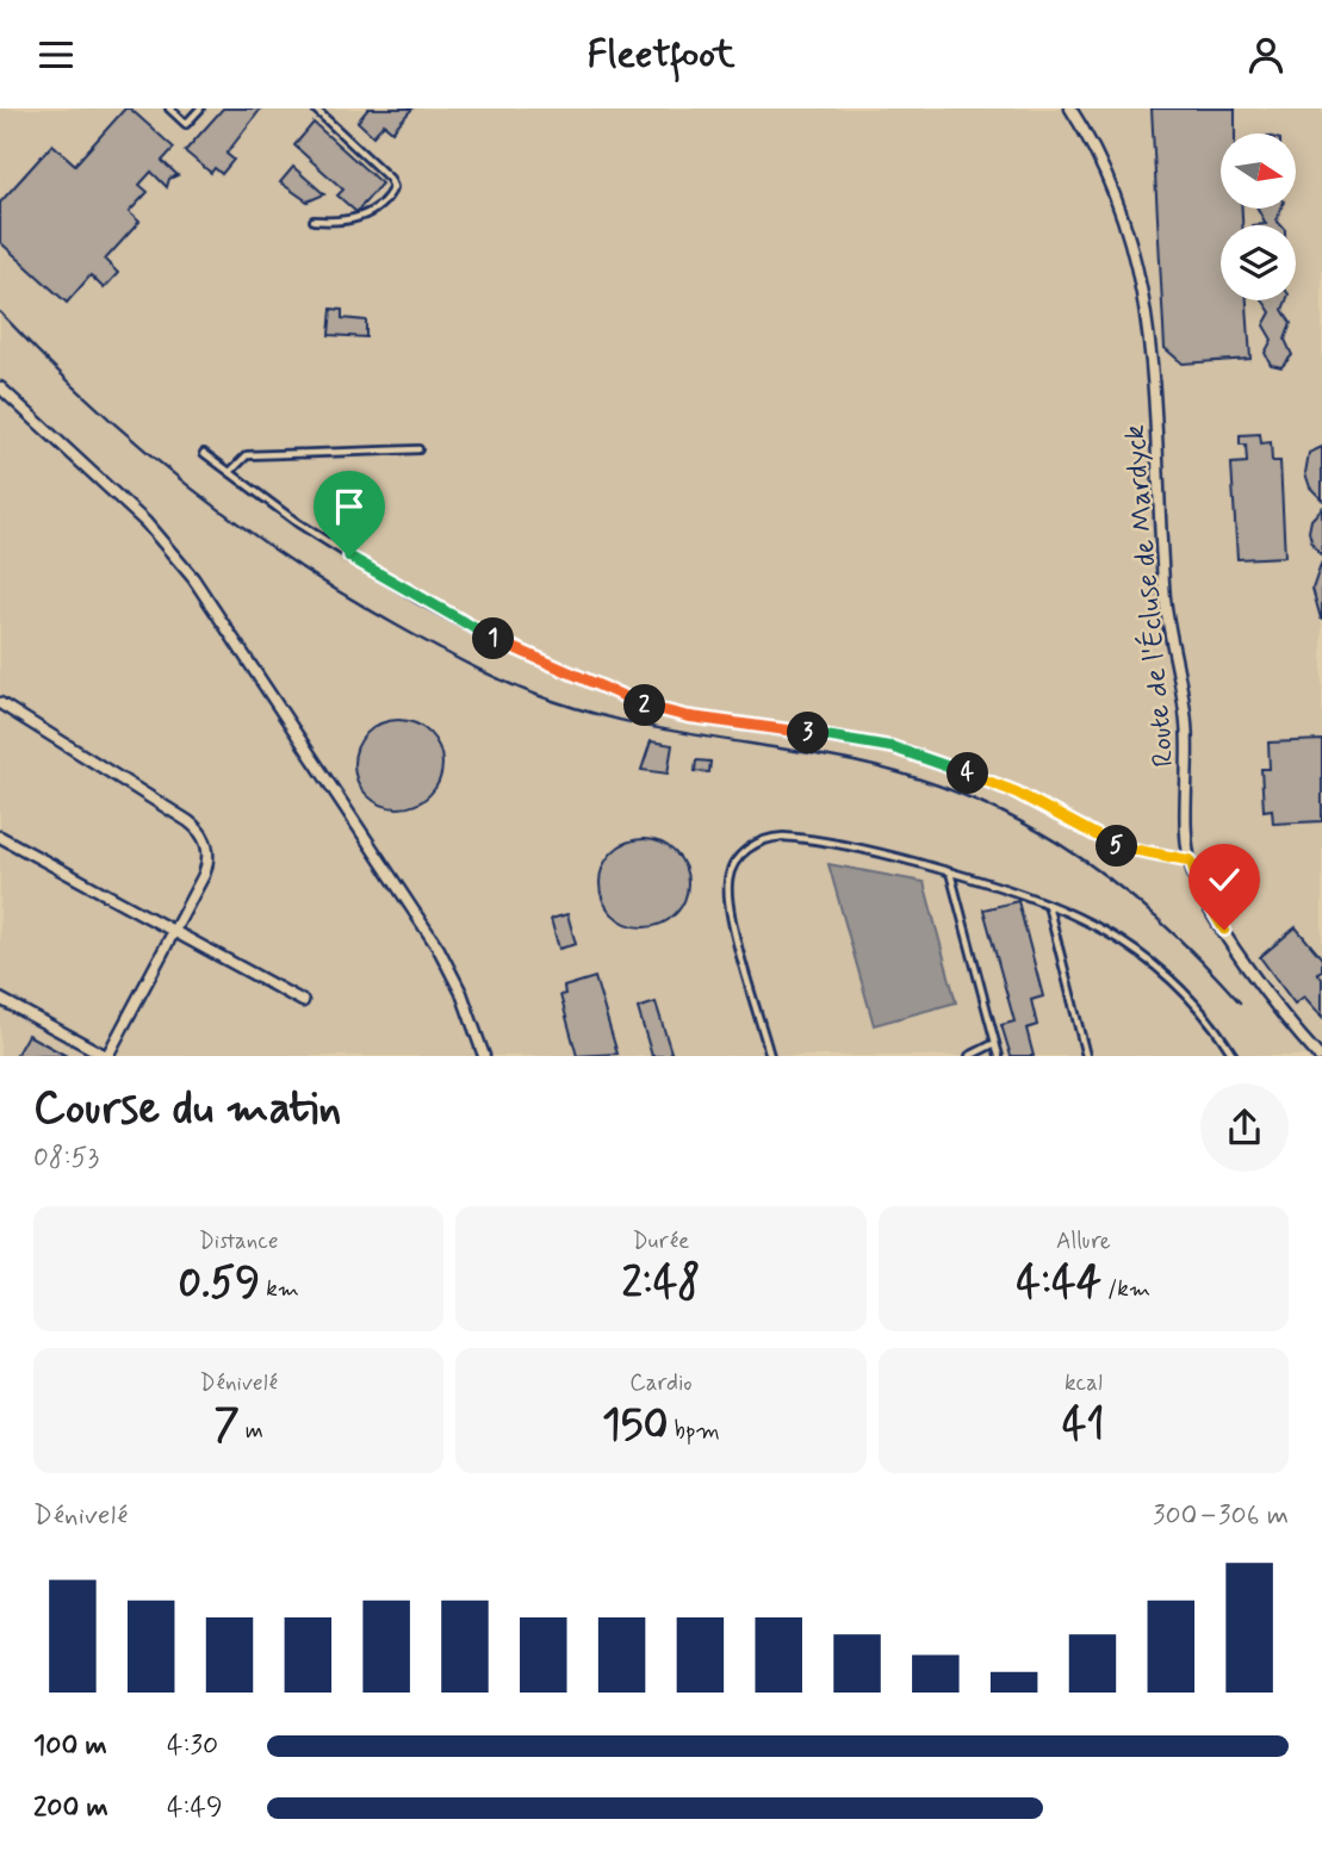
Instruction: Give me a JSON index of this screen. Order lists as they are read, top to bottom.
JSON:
{
  "streets": {
    "street": ["Route de l'Écluse de Mardyck"]
  },
  "north": "right",
  "page": {
    "header": "Fleetfoot",
    "pins": [
      "1",
      "2",
      "3",
      "4",
      "5"
    ],
    "heading": ["Course du matin", "08:53"],
    "stats": [
      ["Distance", "0.59 km"],
      ["Durée", "2:48"],
      ["Allure", "4:44 /km"],
      ["Dénivelé", "7 m"],
      ["Cardio", "150 bpm"],
      ["kcal", "41"]
    ],
    "chart": ["Dénivelé", "300–306 m"],
    "list": [
      {
        "name": "100 m",
        "note": "4:30"
      },
      {
        "name": "200 m",
        "note": "4:49"
      }
    ]
  }
}
